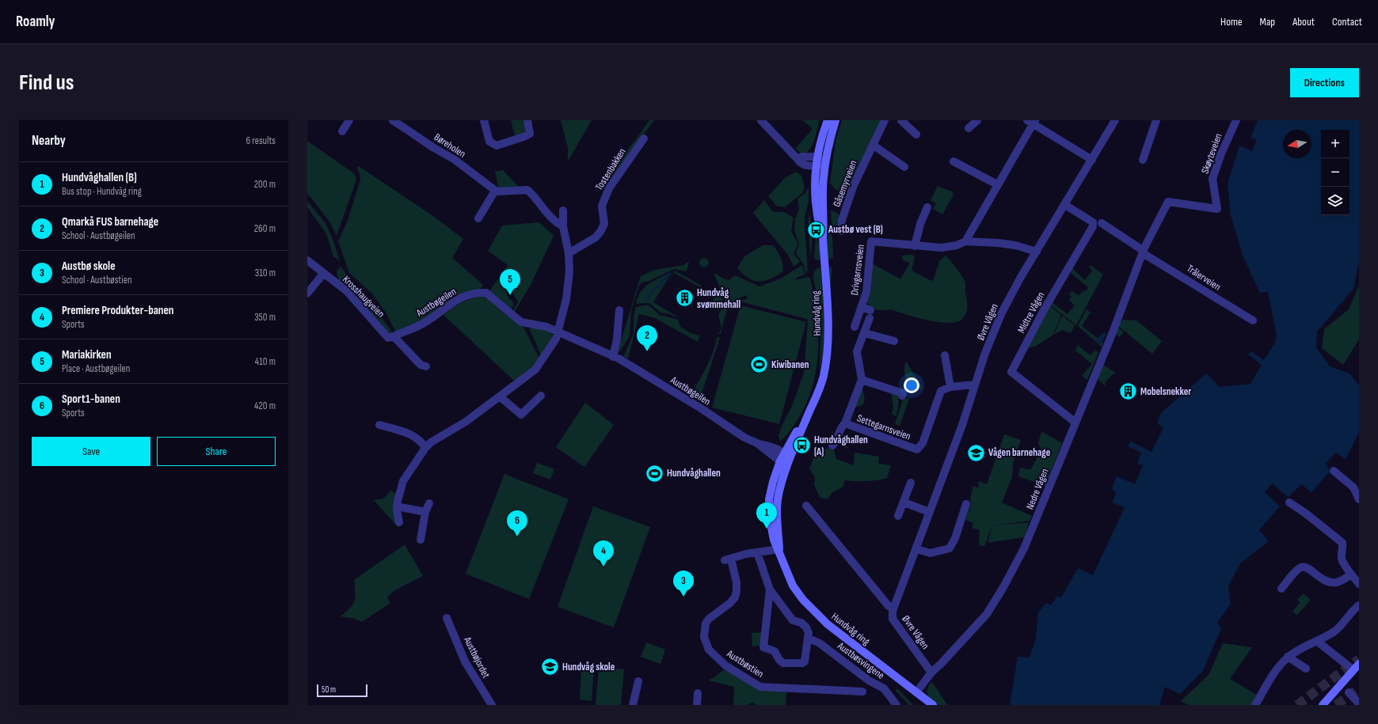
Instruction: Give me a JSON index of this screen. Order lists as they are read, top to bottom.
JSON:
{
  "streets": {
    "main road": ["Hundvåg ring"],
    "street": [
      "Børeholen",
      "Skøyteveien",
      "Tostenbakken",
      "Gåsemyrveien",
      "Drivgarnsveien",
      "Trålerveien",
      "Krosshaugveien",
      "Austbøgeilen",
      "Midtre Vågen",
      "Øvre Vågen",
      "Settegarnsveien",
      "Nedre Vågen",
      "Austbøjordet",
      "Austbøsvingene",
      "Austbøstien"
    ]
  },
  "crossings": [
    ["Skøyteveien", "Nedre Vågen"],
    ["Drivgarnsveien", "Øvre Vågen"],
    ["Trålerveien", "Nedre Vågen"],
    ["Krosshaugveien", "Austbøgeilen"],
    ["Austbøgeilen", "Hundvåg ring"],
    ["Midtre Vågen", "Øvre Vågen"],
    ["Midtre Vågen", "Nedre Vågen"],
    ["Hundvåg ring", "Nedre Vågen"],
    ["Øvre Vågen", "Nedre Vågen"]
  ],
  "places": {
    "bus stop": ["Austbø vest (B)", "Hundvåghallen (A)"],
    "building": ["Hundvåg svømmehall", "Mobelsnekker"],
    "sports": ["Kiwibanen", "Hundvåghallen"],
    "school or university": ["Vågen barnehage", "Hundvåg skole"]
  },
  "scale_bar": "50 m",
  "north": "left",
  "page": {
    "header": "Roamly",
    "nav": [
      "Home",
      "Map",
      "About",
      "Contact"
    ],
    "buttons": [
      "Directions",
      ["Save", "Share"]
    ],
    "title": "Find us",
    "heading": ["Nearby", "6 results"],
    "map_buttons": ["+", "−"],
    "list": [
      {
        "mark": "1",
        "name": "Hundvåghallen (B)",
        "note": "Bus stop · Hundvåg ring",
        "value": "200 m"
      },
      {
        "mark": "2",
        "name": "Qmarkå FUS barnehage",
        "note": "School · Austbøgeilen",
        "value": "260 m"
      },
      {
        "mark": "3",
        "name": "Austbø skole",
        "note": "School · Austbøstien",
        "value": "310 m"
      },
      {
        "mark": "4",
        "name": "Premiere Produkter-banen",
        "note": "Sports",
        "value": "350 m"
      },
      {
        "mark": "5",
        "name": "Mariakirken",
        "note": "Place · Austbøgeilen",
        "value": "410 m"
      },
      {
        "mark": "6",
        "name": "Sport1-banen",
        "note": "Sports",
        "value": "420 m"
      }
    ],
    "pins": [
      "5",
      "2",
      "1",
      "6",
      "4",
      "3"
    ],
    "scale": "50 m"
  }
}
